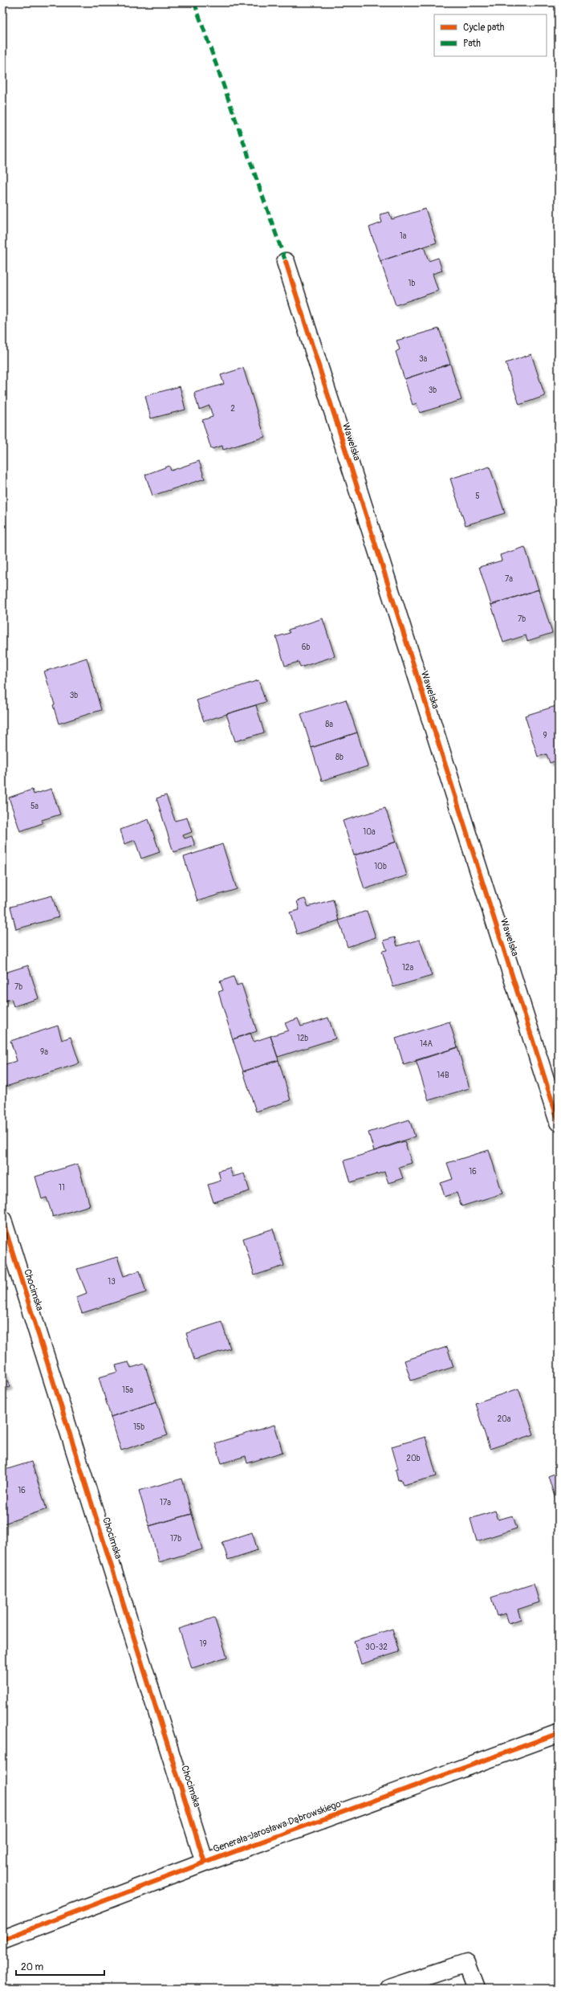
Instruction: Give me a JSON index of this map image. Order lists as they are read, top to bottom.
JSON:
{
  "streets": {
    "street": ["Wawelska", "Chocimska", "Generała Jarosława Dąbrowskiego"]
  },
  "crossings": [
    ["Chocimska", "Generała Jarosława Dąbrowskiego"]
  ],
  "house_numbers": [
    "1a",
    "1b",
    "3a",
    "3b",
    "2",
    "5",
    "7a",
    "7b",
    "6b",
    "3b",
    "8a",
    "9",
    "8b",
    "5a",
    "10a",
    "10b",
    "12a",
    "7b",
    "12b",
    "14A",
    "9a",
    "14B",
    "16",
    "11",
    "13",
    "15a",
    "20a",
    "15b",
    "20b",
    "16",
    "17a",
    "17b",
    "19",
    "30-32"
  ],
  "legend": ["Cycle path", "Path"],
  "scale_bar": "20 m"
}
